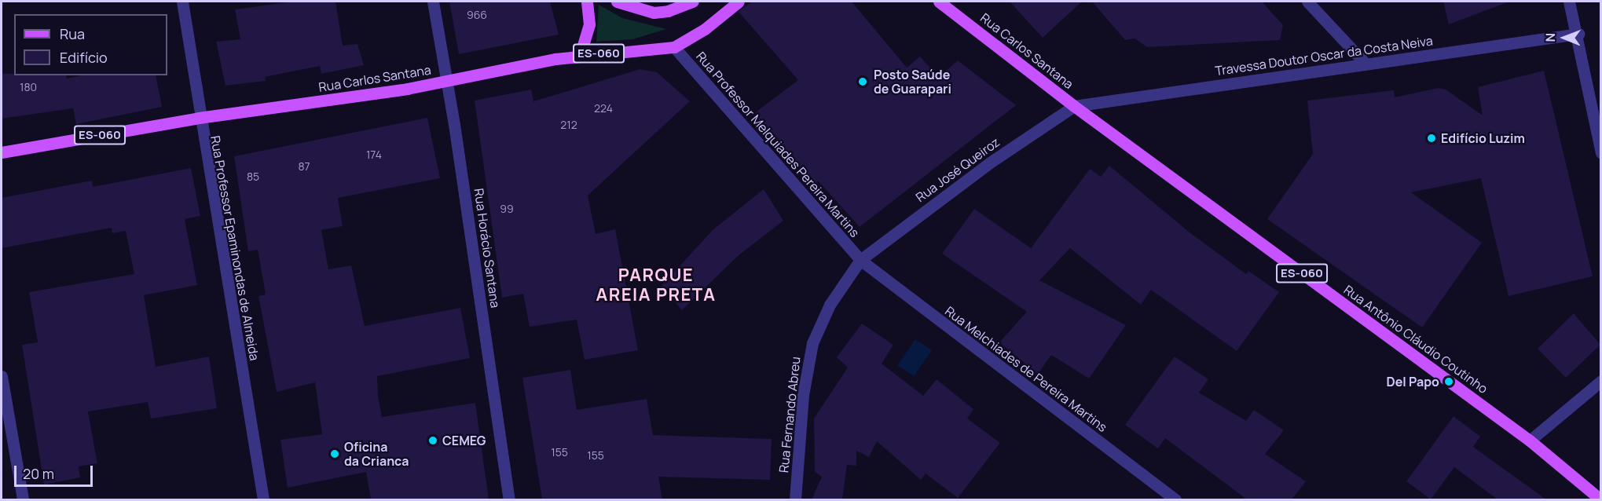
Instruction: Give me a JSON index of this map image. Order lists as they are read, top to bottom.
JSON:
{
  "streets": {
    "main road": ["Rua Carlos Santana", "ES-060", "Rua Antônio Cláudio Coutinho"],
    "street": [
      "Travessa Doutor Oscar da Costa Neiva",
      "Rua Professor Melquiades Pereira Martins",
      "Rua José Queiroz",
      "Rua Professor Epaminondas de Almeida",
      "Rua Horácio Santana",
      "Rua Melchiades de Pereira Martins",
      "Rua Fernando Abreu"
    ]
  },
  "crossings": [
    ["Rua Carlos Santana", "Travessa Doutor Oscar da Costa Neiva"],
    ["Rua Carlos Santana", "Rua Professor Melquiades Pereira Martins"],
    ["Rua Carlos Santana", "Rua José Queiroz"],
    ["Rua Carlos Santana", "Rua Professor Epaminondas de Almeida"],
    ["Rua Carlos Santana", "Rua Horácio Santana"],
    ["Rua Carlos Santana", "Rua Antônio Cláudio Coutinho"],
    ["Travessa Doutor Oscar da Costa Neiva", "Rua José Queiroz"],
    ["Travessa Doutor Oscar da Costa Neiva", "Rua Antônio Cláudio Coutinho"],
    ["Rua Professor Melquiades Pereira Martins", "Rua José Queiroz"],
    ["Rua Professor Melquiades Pereira Martins", "Rua Melchiades de Pereira Martins"],
    ["Rua Professor Melquiades Pereira Martins", "Rua Fernando Abreu"],
    ["Rua José Queiroz", "Rua Antônio Cláudio Coutinho"],
    ["Rua José Queiroz", "Rua Melchiades de Pereira Martins"],
    ["Rua José Queiroz", "Rua Fernando Abreu"],
    ["Rua Melchiades de Pereira Martins", "Rua Fernando Abreu"]
  ],
  "districts": ["PARQUE AREIA PRETA"],
  "places": [
    "Posto Saúde de Guarapari",
    "Edifício Luzim",
    "Del Papo",
    "CEMEG",
    "Oficina da Crianca"
  ],
  "house_numbers": [
    "966",
    "180",
    "224",
    "212",
    "174",
    "87",
    "85",
    "99",
    "155",
    "155"
  ],
  "legend": ["Rua", "Edifício"],
  "scale_bar": "20 m",
  "north": "left"
}
